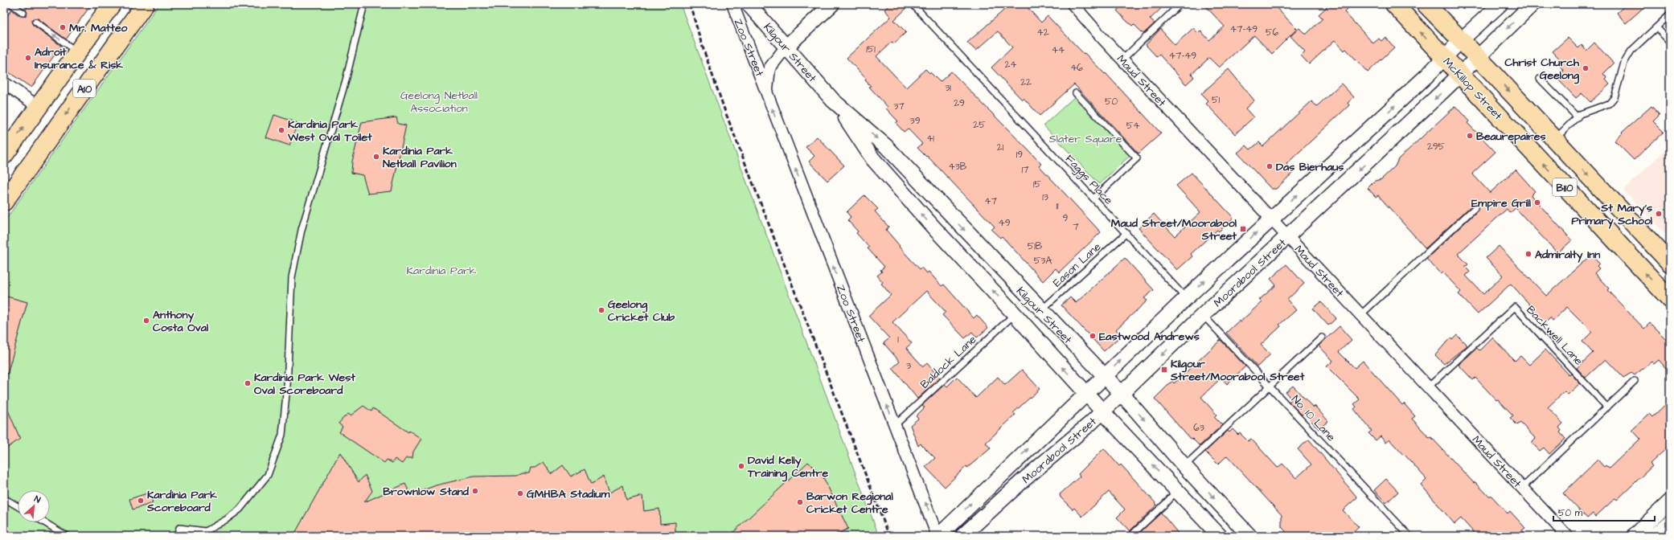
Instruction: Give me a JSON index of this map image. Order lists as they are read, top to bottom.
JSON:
{
  "streets": {
    "highway": ["A10", "McKillop Street", "B110"],
    "street": [
      "Zoo Street",
      "Kilgour Street",
      "Maud Street",
      "Moorabool Street"
    ],
    "lane": [
      "Faggs Place",
      "Eason Lane",
      "Backwell Lane",
      "Baldock Lane",
      "No. 10 Lane"
    ]
  },
  "crossings": [
    ["Zoo Street", "Kilgour Street"],
    ["Zoo Street", "Moorabool Street"],
    ["Zoo Street", "Baldock Lane"],
    ["Kilgour Street", "Eason Lane"],
    ["Kilgour Street", "Moorabool Street"],
    ["Kilgour Street", "Baldock Lane"],
    ["Maud Street", "Moorabool Street"],
    ["Maud Street", "Backwell Lane"],
    ["McKillop Street", "Moorabool Street"],
    ["Faggs Place", "Eason Lane"],
    ["Faggs Place", "Moorabool Street"],
    ["B110", "Moorabool Street"],
    ["Moorabool Street", "No. 10 Lane"]
  ],
  "one_way": ["Zoo Street"],
  "parks": ["Geelong Netball Association", "Slater Square", "Kardinia Park"],
  "places": {
    "other": [
      "Mr. Matteo",
      "Adroit Insurance & Risk",
      "Christ Church Geelong",
      "Kardinia Park West Oval Toilet",
      "Beaurepaires",
      "Kardinia Park Netball Pavilion",
      "Das Bierhaus",
      "Empire Grill",
      "St Mary's Primary School",
      "Admiralty Inn",
      "Geelong Cricket Club",
      "Anthony Costa Oval",
      "Eastwood Andrews",
      "Kardinia Park West Oval Scoreboard",
      "David Kelly Training Centre",
      "Brownlow Stand",
      "GMHBA Stadium",
      "Kardinia Park Scoreboard",
      "Barwon Regional Cricket Centre"
    ],
    "transit": ["Maud Street/Moorabool Street", "Kilgour Street/Moorabool Street"]
  },
  "house_numbers": [
    "47-49",
    "42",
    "56",
    "151",
    "44",
    "47-49",
    "24",
    "46",
    "22",
    "31",
    "51",
    "50",
    "29",
    "37",
    "39",
    "25",
    "54",
    "41",
    "295",
    "21",
    "19",
    "43B",
    "17",
    "15",
    "13",
    "47",
    "11",
    "9",
    "49",
    "7",
    "51B",
    "53A",
    "1",
    "3",
    "63"
  ],
  "scale_bar": "50 m",
  "north": "top right"
}
